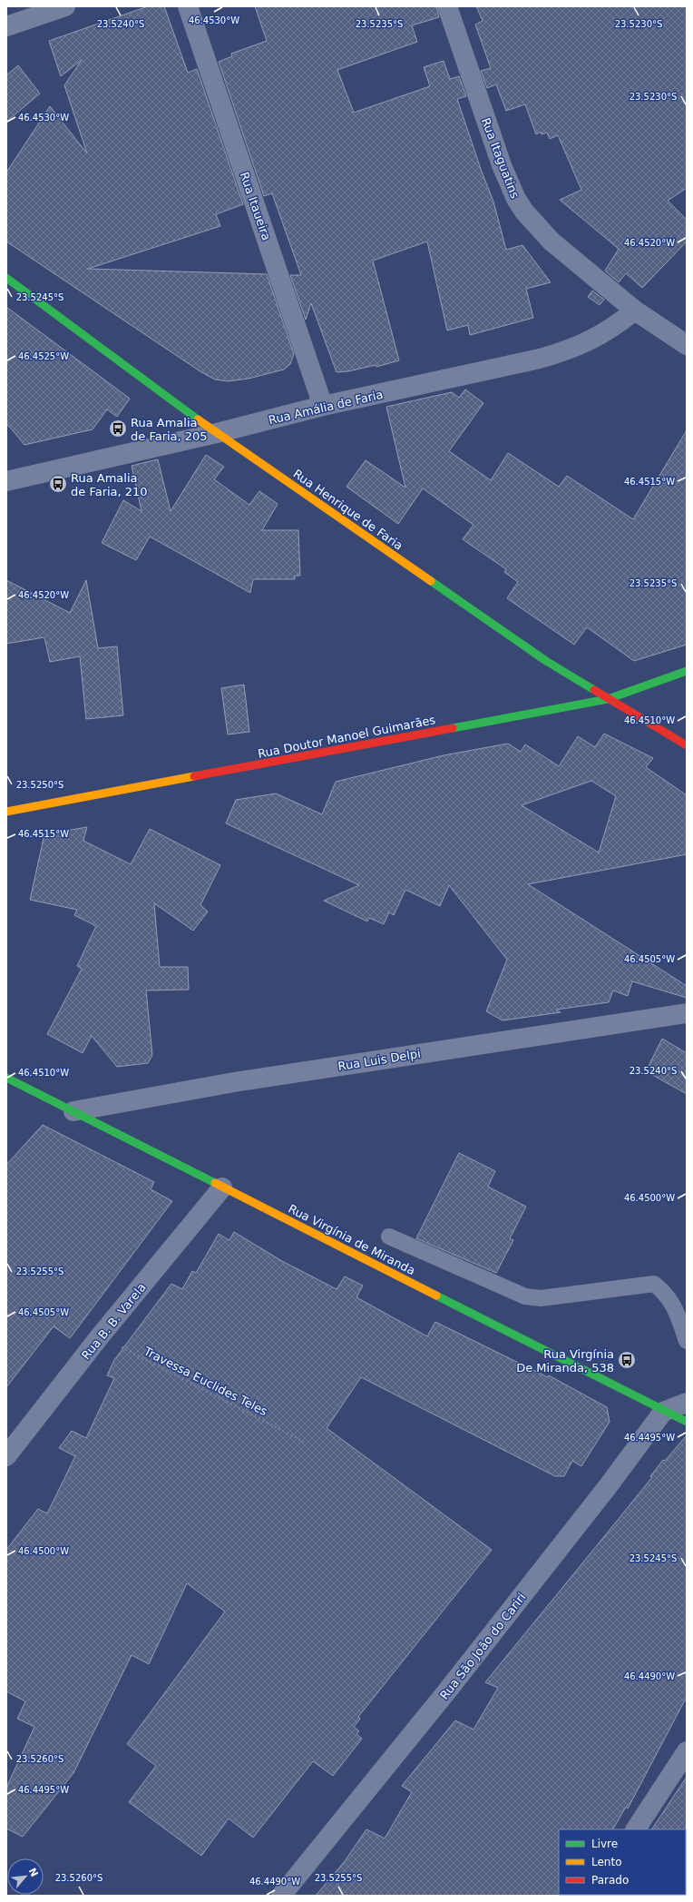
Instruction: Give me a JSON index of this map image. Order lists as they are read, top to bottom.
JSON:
{
  "streets": {
    "street": [
      "Rua Itaguatins",
      "Rua Itaueira",
      "Rua Amália de Faria",
      "Rua Henrique de Faria",
      "Rua Doutor Manoel Guimarães",
      "Rua Luis Delpi",
      "Rua Virgínia de Miranda",
      "Rua B. B. Varela",
      "Rua São João do Cariri"
    ],
    "path": ["Travessa Euclides Teles"]
  },
  "crossings": [
    ["Rua Itaguatins", "Rua Amália de Faria"],
    ["Rua Itaueira", "Rua Amália de Faria"],
    ["Rua Amália de Faria", "Rua Henrique de Faria"],
    ["Rua Henrique de Faria", "Rua Doutor Manoel Guimarães"],
    ["Rua Luis Delpi", "Rua Virgínia de Miranda"],
    ["Rua Virgínia de Miranda", "Rua B. B. Varela"],
    ["Rua Virgínia de Miranda", "Rua São João do Cariri"],
    ["Rua B. B. Varela", "Travessa Euclides Teles"]
  ],
  "places": {
    "bus stop": ["Rua Amalia de Faria, 205", "Rua Amalia de Faria, 210", "Rua Virgínia De Miranda, 538"]
  },
  "legend": ["Livre", "Lento", "Parado"],
  "north": "top right",
  "coordinates": [
    "46.4530°W",
    "23.5240°S",
    "23.5235°S",
    "23.5230°S",
    "46.4520°W",
    "23.5245°S",
    "46.4525°W",
    "46.4515°W",
    "46.4510°W",
    "23.5250°S",
    "46.4505°W",
    "46.4500°W",
    "23.5255°S",
    "46.4495°W",
    "46.4490°W",
    "23.5260°S"
  ]
}
